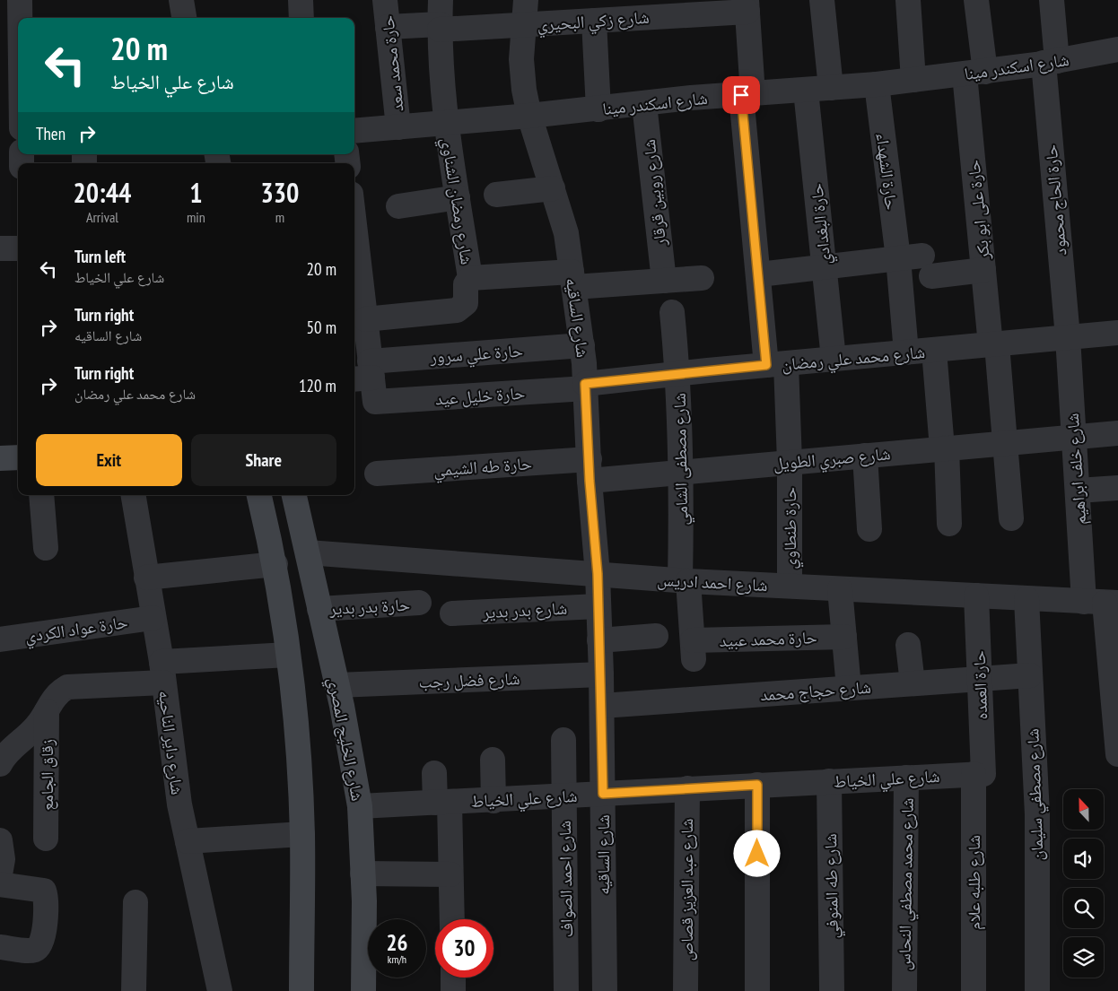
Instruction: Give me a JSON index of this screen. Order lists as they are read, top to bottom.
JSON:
{
  "streets": {
    "main road": ["شارع الخليج المصري"],
    "street": [
      "شارع زكي البحيري",
      "حارة محمد سعد",
      "شارع اسكندر مينا",
      "حارة الشهداء",
      "شارع روبين قرقار",
      "حارة الحاج محمود",
      "شارع رمضان الشناوي",
      "حارة على ابو بكر",
      "حارة البغدادي",
      "شارع الساقيه",
      "حارة علي سرور",
      "شارع محمد علي رمضان",
      "حارة خليل عيد",
      "شارع صبري الطويل",
      "شارع مصطفى الشامي",
      "حارة طه الشيمي",
      "شارع خلف ابراهيم",
      "حارة طنطاوي",
      "شارع احمد ادريس",
      "حارة بدر بدير",
      "شارع بدر بدير",
      "حارة عواد الكردي",
      "حارة محمد عبيد",
      "شارع فضل رجب",
      "حارة العمده",
      "شارع حجاج محمد",
      "شارع داير الناحيه",
      "زقاق الجامع",
      "شارع علي الخياط",
      "شارع مصطفي سليمان",
      "شارع احمد الصواف",
      "شارع طلبه علام",
      "شارع محمد مصطفي النحاس",
      "شارع طه المنوفي",
      "شارع عبد العزيز قصاص"
    ]
  },
  "crossings": [
    ["شارع زكي البحيري", "حارة محمد سعد"],
    ["شارع زكي البحيري", "شارع رمضان الشناوي"],
    ["شارع زكي البحيري", "شارع الساقيه"],
    ["شارع زكي البحيري", "حارة طنطاوي"],
    ["حارة محمد سعد", "شارع اسكندر مينا"],
    ["شارع اسكندر مينا", "حارة الشهداء"],
    ["شارع اسكندر مينا", "شارع روبين قرقار"],
    ["شارع اسكندر مينا", "حارة الحاج محمود"],
    ["شارع اسكندر مينا", "شارع رمضان الشناوي"],
    ["شارع اسكندر مينا", "حارة على ابو بكر"],
    ["شارع اسكندر مينا", "حارة البغدادي"],
    ["شارع اسكندر مينا", "شارع الساقيه"],
    ["شارع اسكندر مينا", "حارة طنطاوي"],
    ["حارة الشهداء", "شارع محمد علي رمضان"],
    ["حارة الحاج محمود", "شارع محمد علي رمضان"],
    ["حارة الحاج محمود", "شارع خلف ابراهيم"],
    ["حارة على ابو بكر", "شارع محمد علي رمضان"],
    ["حارة على ابو بكر", "شارع صبري الطويل"],
    ["حارة البغدادي", "شارع محمد علي رمضان"],
    ["شارع الساقيه", "حارة علي سرور"],
    ["شارع الساقيه", "شارع محمد علي رمضان"],
    ["شارع الساقيه", "حارة خليل عيد"],
    ["شارع الساقيه", "شارع صبري الطويل"],
    ["شارع الساقيه", "حارة طه الشيمي"],
    ["شارع الساقيه", "شارع احمد ادريس"],
    ["شارع الساقيه", "شارع بدر بدير"],
    ["شارع الساقيه", "شارع فضل رجب"],
    ["شارع الساقيه", "شارع حجاج محمد"],
    ["شارع الساقيه", "شارع علي الخياط"],
    ["حارة علي سرور", "حارة خليل عيد"],
    ["شارع محمد علي رمضان", "حارة خليل عيد"],
    ["شارع محمد علي رمضان", "شارع مصطفى الشامي"],
    ["شارع محمد علي رمضان", "شارع خلف ابراهيم"],
    ["شارع محمد علي رمضان", "حارة طنطاوي"],
    ["شارع صبري الطويل", "شارع مصطفى الشامي"],
    ["شارع صبري الطويل", "حارة طه الشيمي"],
    ["شارع صبري الطويل", "شارع خلف ابراهيم"],
    ["شارع صبري الطويل", "حارة طنطاوي"],
    ["شارع مصطفى الشامي", "شارع احمد ادريس"],
    ["شارع مصطفى الشامي", "حارة محمد عبيد"],
    ["شارع خلف ابراهيم", "شارع احمد ادريس"],
    ["حارة طنطاوي", "شارع احمد ادريس"],
    ["شارع احمد ادريس", "حارة العمده"],
    ["شارع احمد ادريس", "شارع الخليج المصري"],
    ["شارع احمد ادريس", "شارع مصطفي سليمان"],
    ["حارة بدر بدير", "شارع الخليج المصري"],
    ["حارة عواد الكردي", "شارع داير الناحيه"],
    ["شارع فضل رجب", "شارع الخليج المصري"],
    ["حارة العمده", "شارع حجاج محمد"],
    ["حارة العمده", "شارع علي الخياط"],
    ["حارة العمده", "شارع طلبه علام"],
    ["شارع حجاج محمد", "شارع مصطفي سليمان"],
    ["شارع الخليج المصري", "شارع علي الخياط"],
    ["شارع علي الخياط", "شارع احمد الصواف"],
    ["شارع علي الخياط", "شارع طلبه علام"],
    ["شارع علي الخياط", "شارع محمد مصطفي النحاس"],
    ["شارع علي الخياط", "شارع طه المنوفي"],
    ["شارع علي الخياط", "شارع عبد العزيز قصاص"]
  ],
  "north": "top",
  "page": {
    "turn": ["20 m", "شارع علي الخياط"],
    "then": "Then",
    "eta": [
      "20:44",
      "Arrival",
      "1",
      "min",
      "330",
      "m"
    ],
    "list": [
      {
        "name": "Turn left",
        "note": "شارع علي الخياط",
        "value": "20 m"
      },
      {
        "name": "Turn right",
        "note": "شارع الساقيه",
        "value": "50 m"
      },
      {
        "name": "Turn right",
        "note": "شارع محمد علي رمضان",
        "value": "120 m"
      }
    ],
    "buttons": ["Exit", "Share"],
    "speed": "26 km/h",
    "limit": "30"
  }
}
